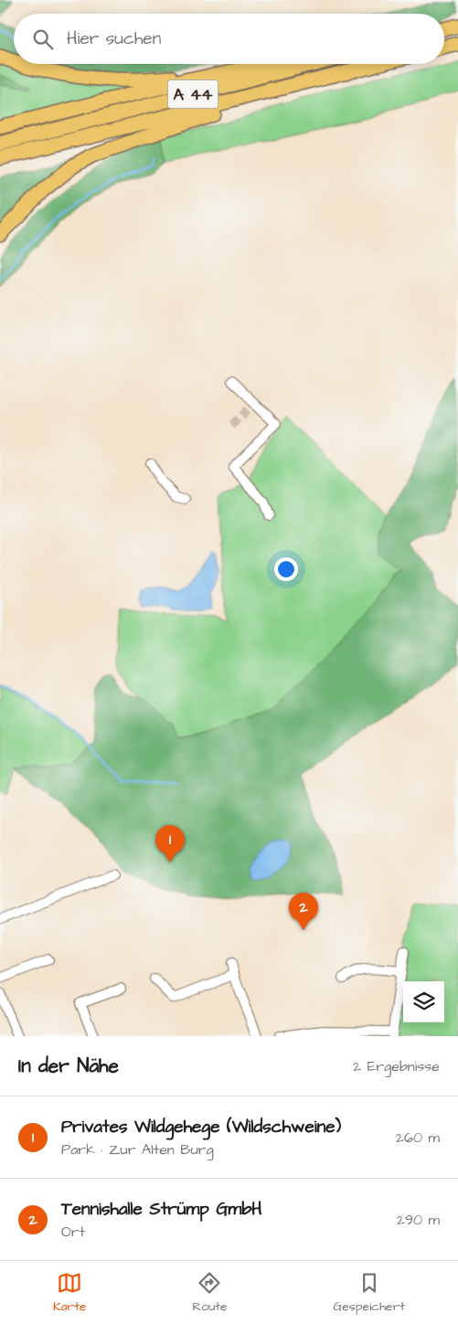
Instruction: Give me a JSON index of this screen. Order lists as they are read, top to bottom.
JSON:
{
  "streets": {
    "highway": ["A 44"]
  },
  "page": {
    "search": "Hier suchen",
    "pins": ["1", "2"],
    "heading": ["In der Nähe", "2 Ergebnisse"],
    "list": [
      {
        "mark": "1",
        "name": "Privates Wildgehege (Wildschweine)",
        "note": "Park · Zur Alten Burg",
        "value": "260 m"
      },
      {
        "mark": "2",
        "name": "Tennishalle Strümp GmbH",
        "note": "Ort",
        "value": "290 m"
      }
    ],
    "nav": ["Karte", "Route", "Gespeichert"]
  }
}
